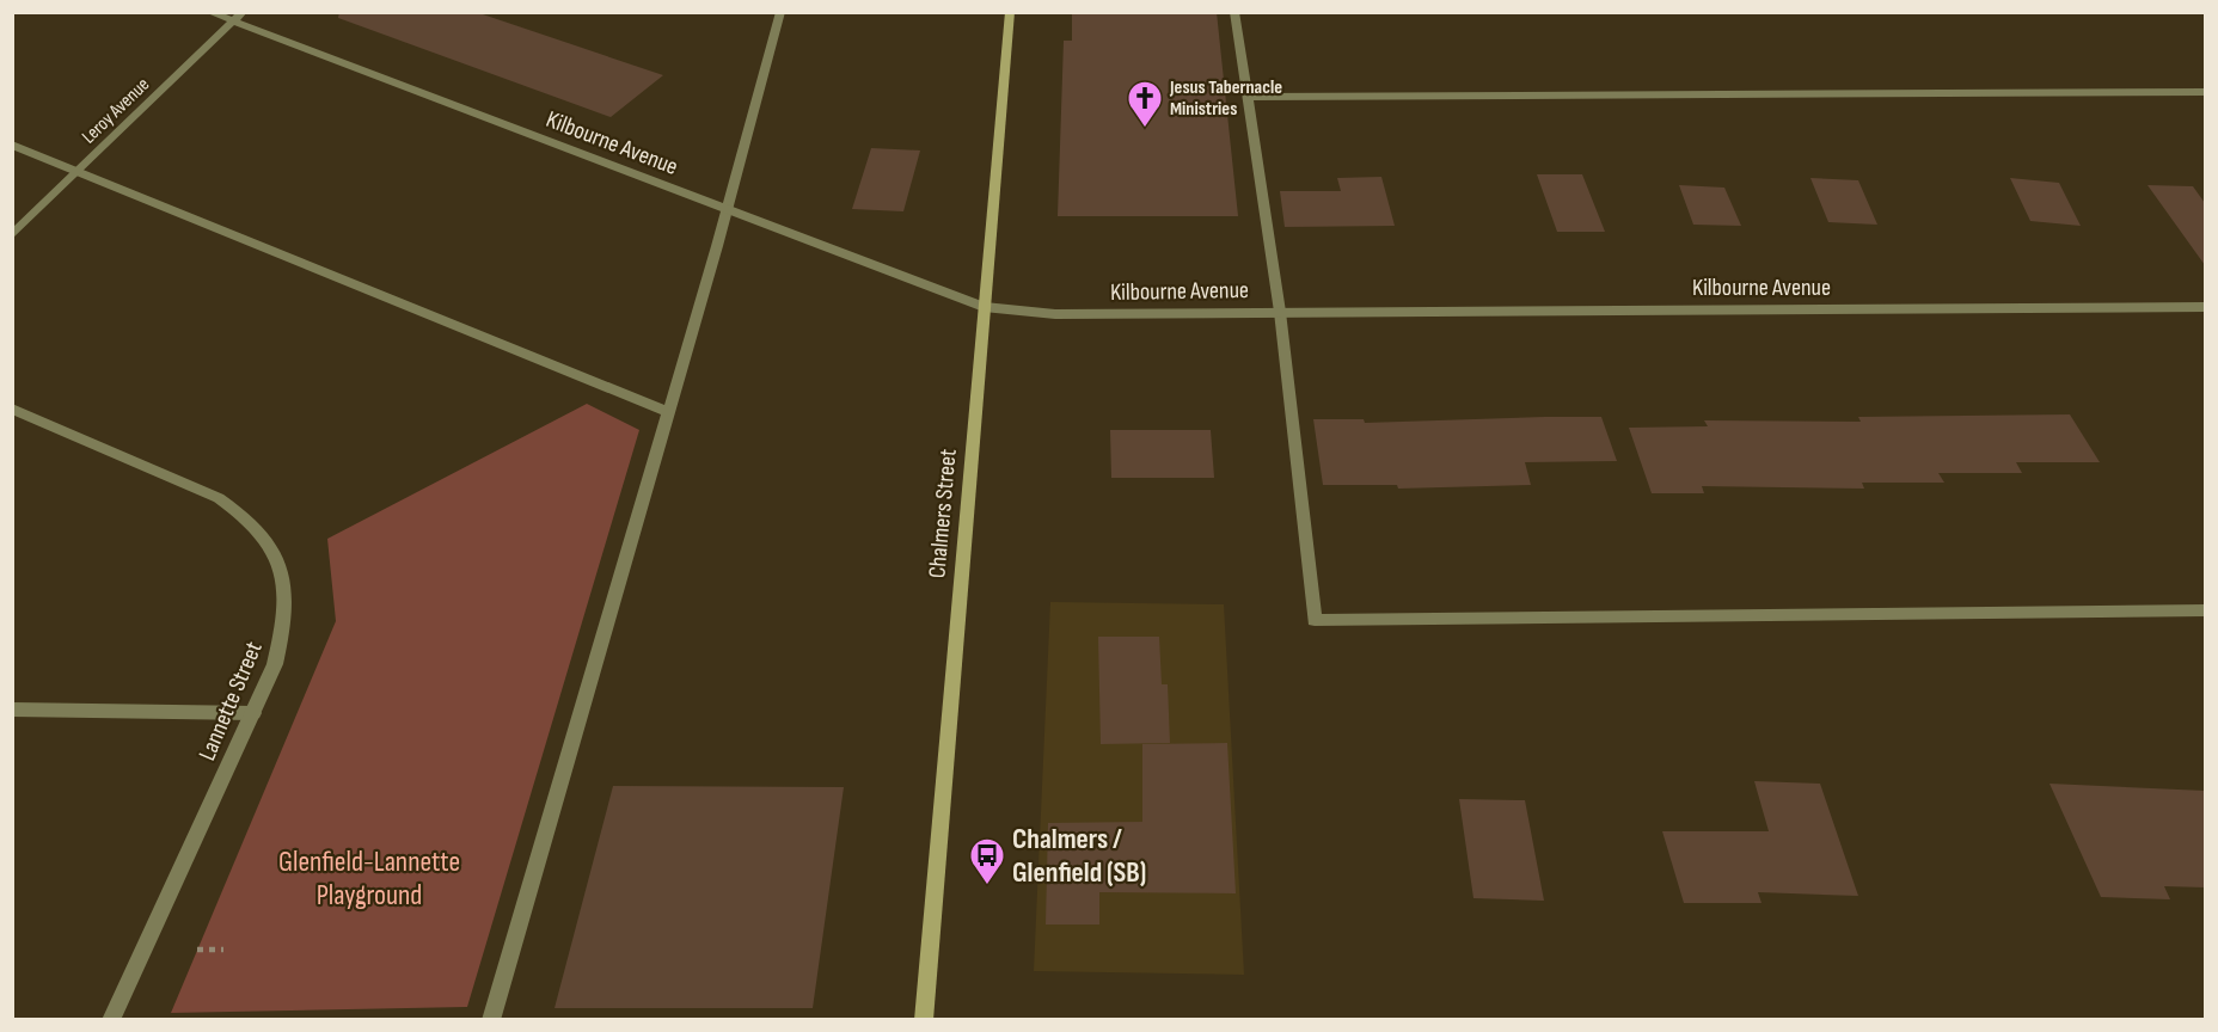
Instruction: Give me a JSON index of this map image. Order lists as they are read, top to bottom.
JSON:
{
  "streets": {
    "street": [
      "Leroy Avenue",
      "Kilbourne Avenue",
      "Chalmers Street",
      "Lannette Street"
    ]
  },
  "crossings": [
    ["Leroy Avenue", "Kilbourne Avenue"],
    ["Kilbourne Avenue", "Chalmers Street"]
  ],
  "parks": ["Glenfield-Lannette Playground"],
  "places": {
    "church": ["Jesus Tabernacle Ministries"],
    "bus stop": ["Chalmers / Glenfield (SB)"]
  }
}
